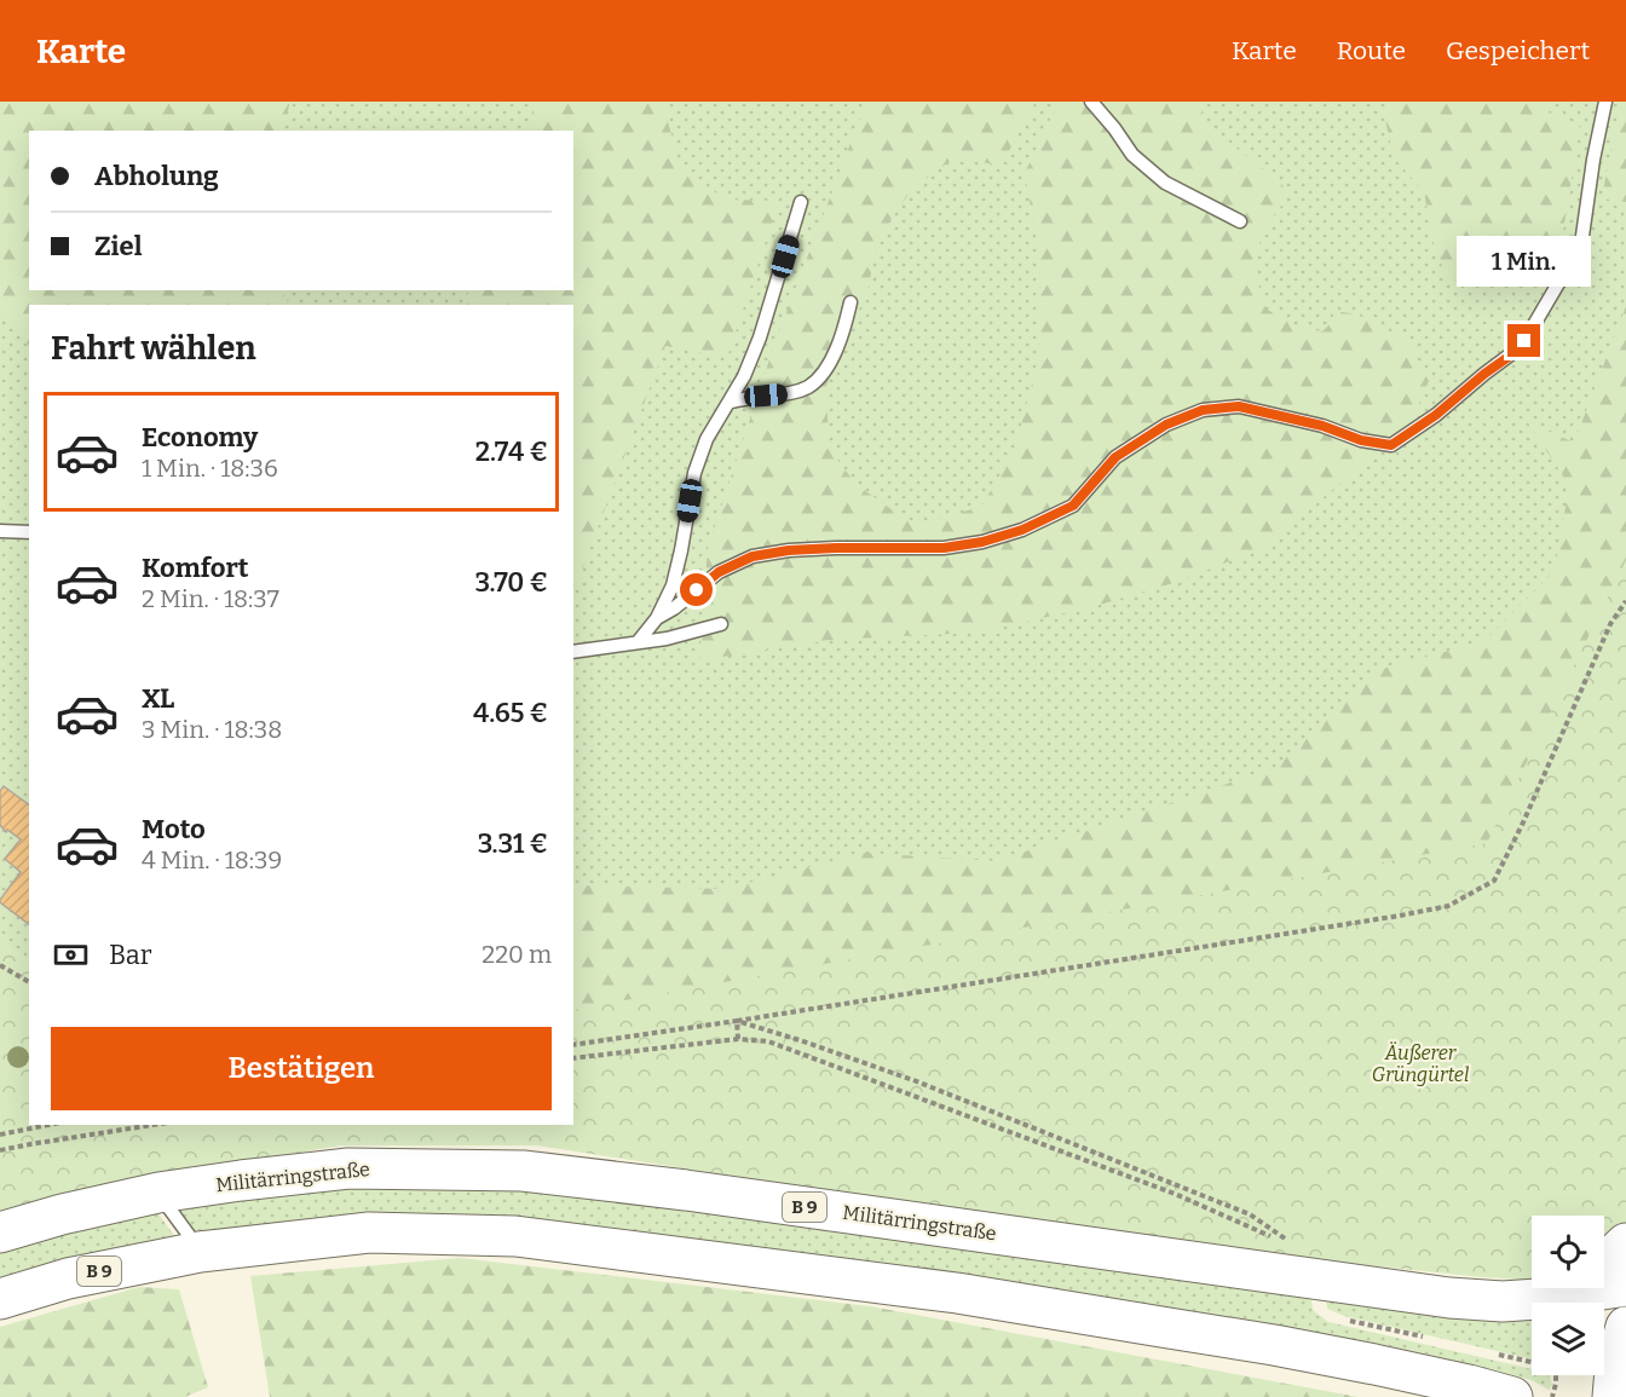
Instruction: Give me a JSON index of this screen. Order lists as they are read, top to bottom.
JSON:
{
  "streets": {
    "main road": ["Militärringstraße", "B 9"]
  },
  "parks": ["Äußerer Grüngürtel"],
  "page": {
    "header": "Karte",
    "nav": ["Karte", "Route", "Gespeichert"],
    "banner": ["Abholung", "Ziel"],
    "bubble": "1 Min.",
    "heading": "Fahrt wählen",
    "list": [
      {
        "name": "Economy",
        "note": "1 Min. · 18:36",
        "value": "2.74 €"
      },
      {
        "name": "Komfort",
        "note": "2 Min. · 18:37",
        "value": "3.70 €"
      },
      {
        "name": "XL",
        "note": "3 Min. · 18:38",
        "value": "4.65 €"
      },
      {
        "name": "Moto",
        "note": "4 Min. · 18:39",
        "value": "3.31 €"
      }
    ],
    "pay": ["Bar", "220 m"],
    "buttons": "Bestätigen"
  }
}
